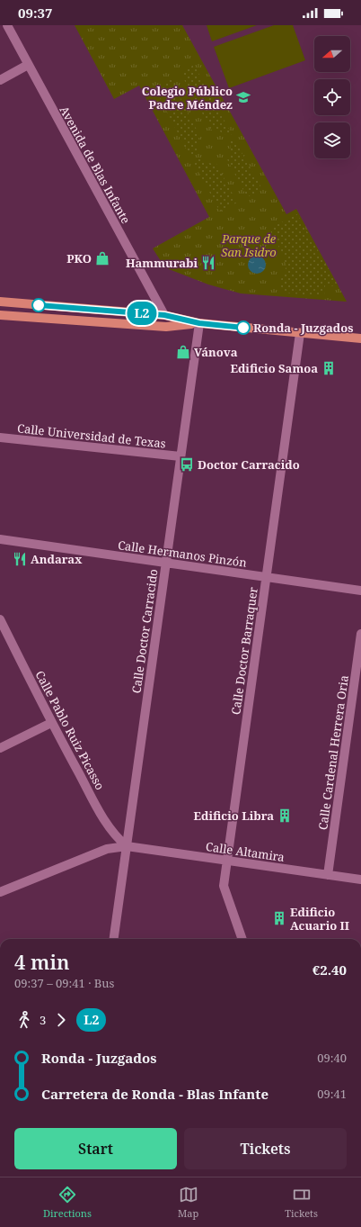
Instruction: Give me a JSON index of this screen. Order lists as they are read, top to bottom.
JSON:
{
  "streets": {
    "street": [
      "Avenida de Blas Infante",
      "Calle Universidad de Texas",
      "Calle Hermanos Pinzón",
      "Calle Doctor Carracido",
      "Calle Doctor Barraquer",
      "Calle Pablo Ruiz Picasso",
      "Calle Cardenal Herrera Oria",
      "Calle Altamira"
    ]
  },
  "crossings": [
    ["Calle Universidad de Texas", "Calle Doctor Carracido"],
    ["Calle Hermanos Pinzón", "Calle Doctor Carracido"],
    ["Calle Hermanos Pinzón", "Calle Doctor Barraquer"],
    ["Calle Doctor Carracido", "Calle Pablo Ruiz Picasso"],
    ["Calle Doctor Carracido", "Calle Altamira"],
    ["Calle Doctor Barraquer", "Calle Altamira"],
    ["Calle Pablo Ruiz Picasso", "Calle Altamira"],
    ["Calle Cardenal Herrera Oria", "Calle Altamira"]
  ],
  "parks": ["Parque de San Isidro"],
  "places": {
    "school or university": ["Colegio Público Padre Méndez"],
    "shop": ["PKO", "Vánova"],
    "restaurant": ["Hammurabi", "Andarax"],
    "other": ["Ronda - Juzgados"],
    "building": ["Edificio Samoa", "Edificio Libra", "Edificio Acuario II"],
    "bus stop": ["Doctor Carracido"]
  },
  "lines": ["bus line L2"],
  "north": "left",
  "page": {
    "status": "09:37",
    "on_map": "L2",
    "heading": ["4 min", "09:37 – 09:41 · Bus", "€2.40"],
    "legs": ["3", "L2"],
    "list": [
      {
        "name": "Ronda - Juzgados",
        "value": "09:40"
      },
      {
        "name": "Carretera de Ronda - Blas Infante",
        "value": "09:41"
      }
    ],
    "buttons": ["Start", "Tickets"],
    "tabs": ["Directions", "Map", "Tickets"]
  }
}
